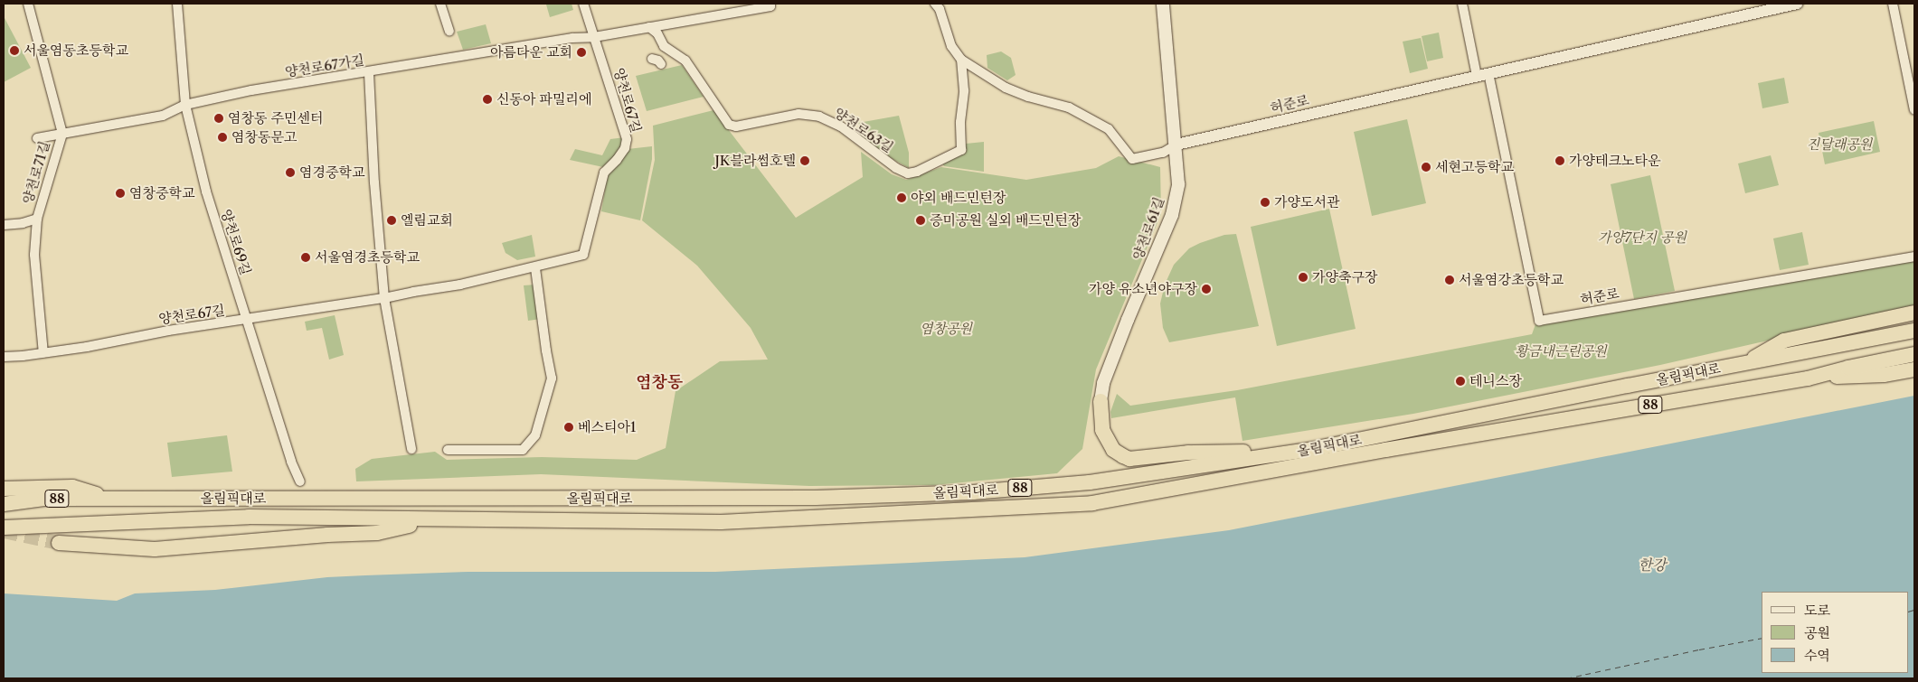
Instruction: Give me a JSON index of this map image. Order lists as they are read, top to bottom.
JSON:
{
  "streets": {
    "highway": ["올림픽대로", "88"],
    "main road": ["양천로61길"],
    "street": [
      "양천로67가길",
      "양천로67길",
      "허준로",
      "양천로63길",
      "양천로71길",
      "양천로69길"
    ]
  },
  "crossings": [
    ["양천로67가길", "양천로67길"],
    ["양천로67가길", "양천로63길"],
    ["양천로67가길", "양천로71길"],
    ["양천로67가길", "양천로69길"],
    ["양천로67길", "양천로71길"],
    ["양천로67길", "양천로69길"],
    ["허준로", "양천로63길"],
    ["허준로", "양천로61길"],
    ["양천로63길", "양천로61길"]
  ],
  "districts": ["염창동"],
  "water": ["한강"],
  "parks": [
    "진달래공원",
    "가양7단지 공원",
    "염창공원",
    "황금내근린공원"
  ],
  "places": [
    "서울염동초등학교",
    "아름다운 교회",
    "신동아 파밀리에",
    "염창동 주민센터",
    "염창동문고",
    "JK블라썸호텔",
    "가양테크노타운",
    "세현고등학교",
    "염경중학교",
    "염창중학교",
    "야외 배드민턴장",
    "가양도서관",
    "엘림교회",
    "증미공원 실외 배드민턴장",
    "서울염경초등학교",
    "가양축구장",
    "서울염강초등학교",
    "가양 유소년야구장",
    "테니스장",
    "베스티아1"
  ],
  "legend": ["도로", "공원", "수역"]
}
